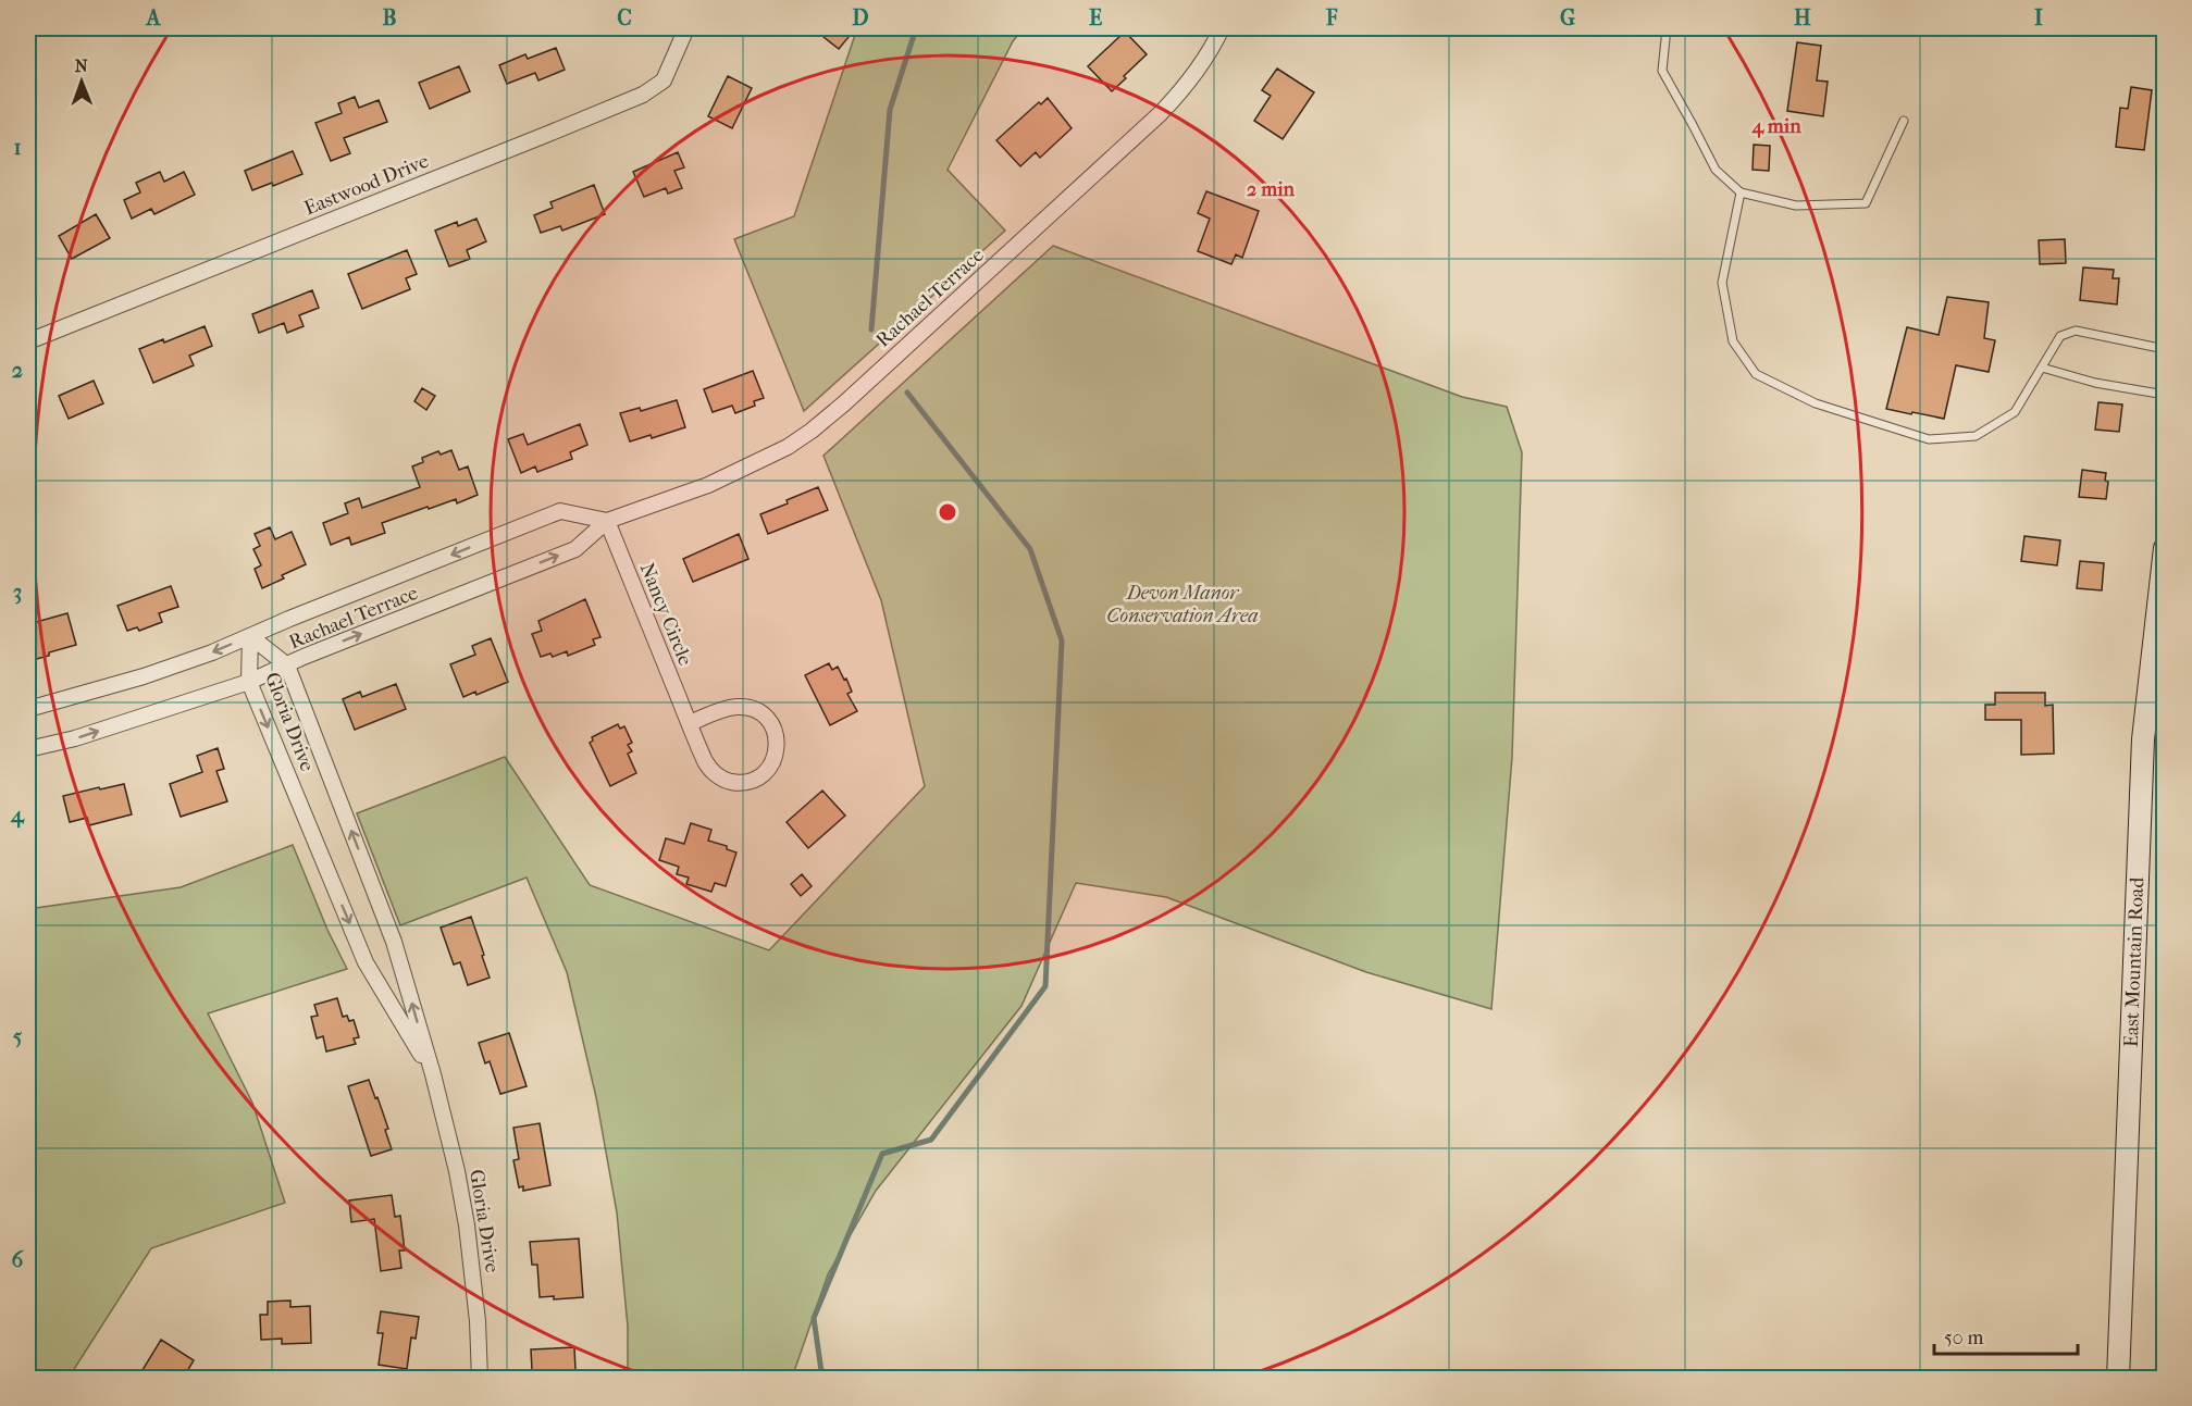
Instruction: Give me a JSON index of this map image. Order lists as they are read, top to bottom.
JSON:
{
  "streets": {
    "main road": ["East Mountain Road"],
    "street": [
      "Eastwood Drive",
      "Rachael Terrace",
      "Nancy Circle",
      "Gloria Drive"
    ]
  },
  "crossings": [
    ["Rachael Terrace", "Nancy Circle"],
    ["Rachael Terrace", "Gloria Drive"]
  ],
  "parks": ["Devon Manor Conservation Area"],
  "scale_bar": "50 m",
  "north": "top",
  "grid": {
    "columns": [
      "A",
      "B",
      "C",
      "D",
      "E",
      "F",
      "G",
      "H",
      "I"
    ],
    "rows": [
      "1",
      "2",
      "3",
      "4",
      "5",
      "6"
    ]
  },
  "rings": ["4 min", "2 min"]
}
